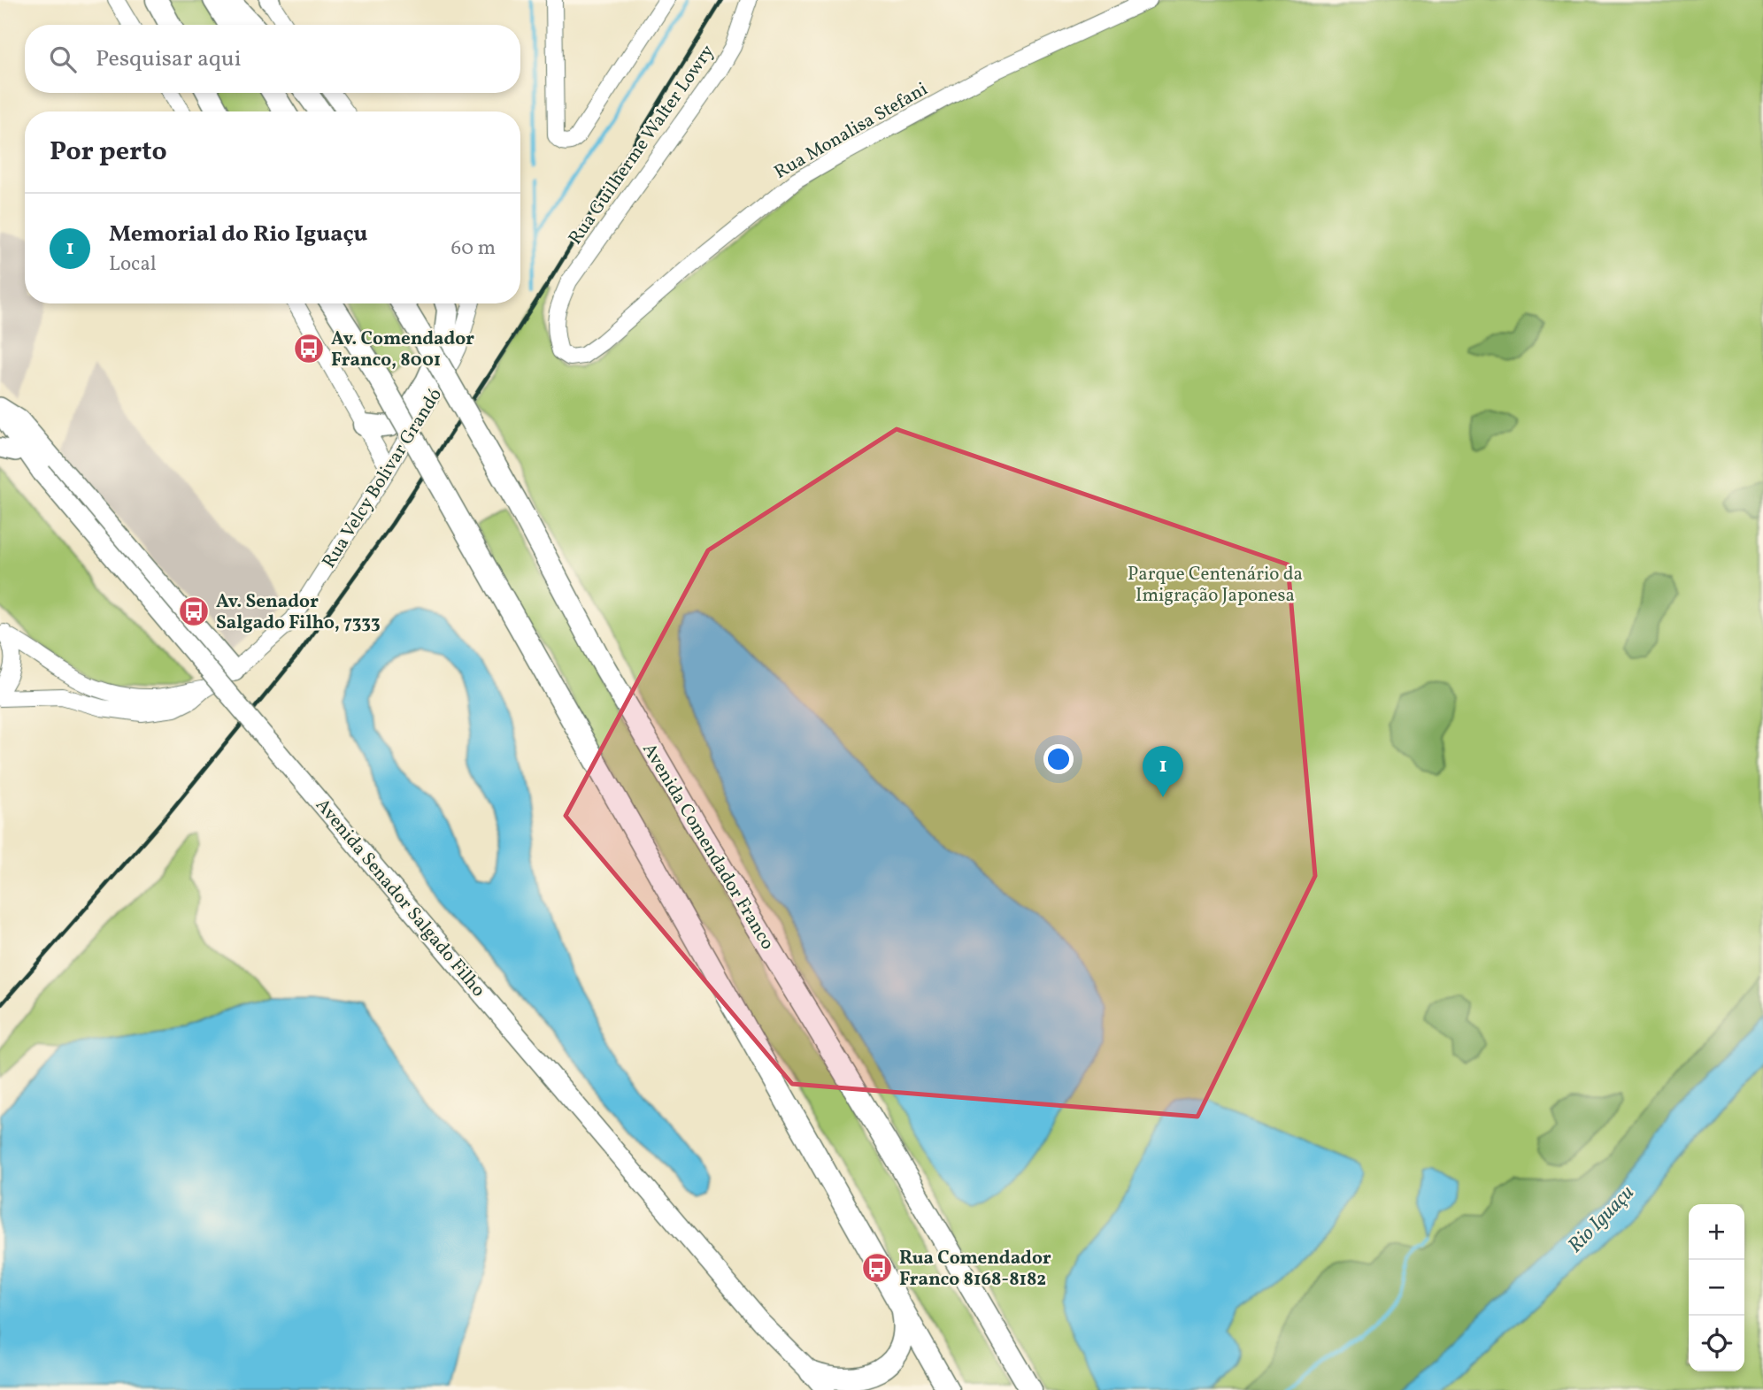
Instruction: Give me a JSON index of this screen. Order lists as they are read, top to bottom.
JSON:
{
  "streets": {
    "highway": ["Avenida Comendador Franco"],
    "main road": ["Avenida Senador Salgado Filho"],
    "street": ["Rua Monalisa Stefani", "Rua Guilherme Walter Lowry", "Rua Velcy Bolivar Grandó"]
  },
  "crossings": [
    ["Rua Monalisa Stefani", "Rua Guilherme Walter Lowry"]
  ],
  "water": ["Rio Iguaçu"],
  "parks": ["Parque Centenário da Imigração Japonesa"],
  "places": {
    "bus stop": ["Av. Comendador Franco, 8001", "Av. Senador Salgado Filho, 7333", "Rua Comendador Franco 8168-8182"]
  },
  "page": {
    "search": "Pesquisar aqui",
    "heading": "Por perto",
    "list": [
      {
        "mark": "1",
        "name": "Memorial do Rio Iguaçu",
        "note": "Local",
        "value": "60 m"
      }
    ],
    "pins": "1",
    "map_buttons": ["+", "−"]
  }
}
